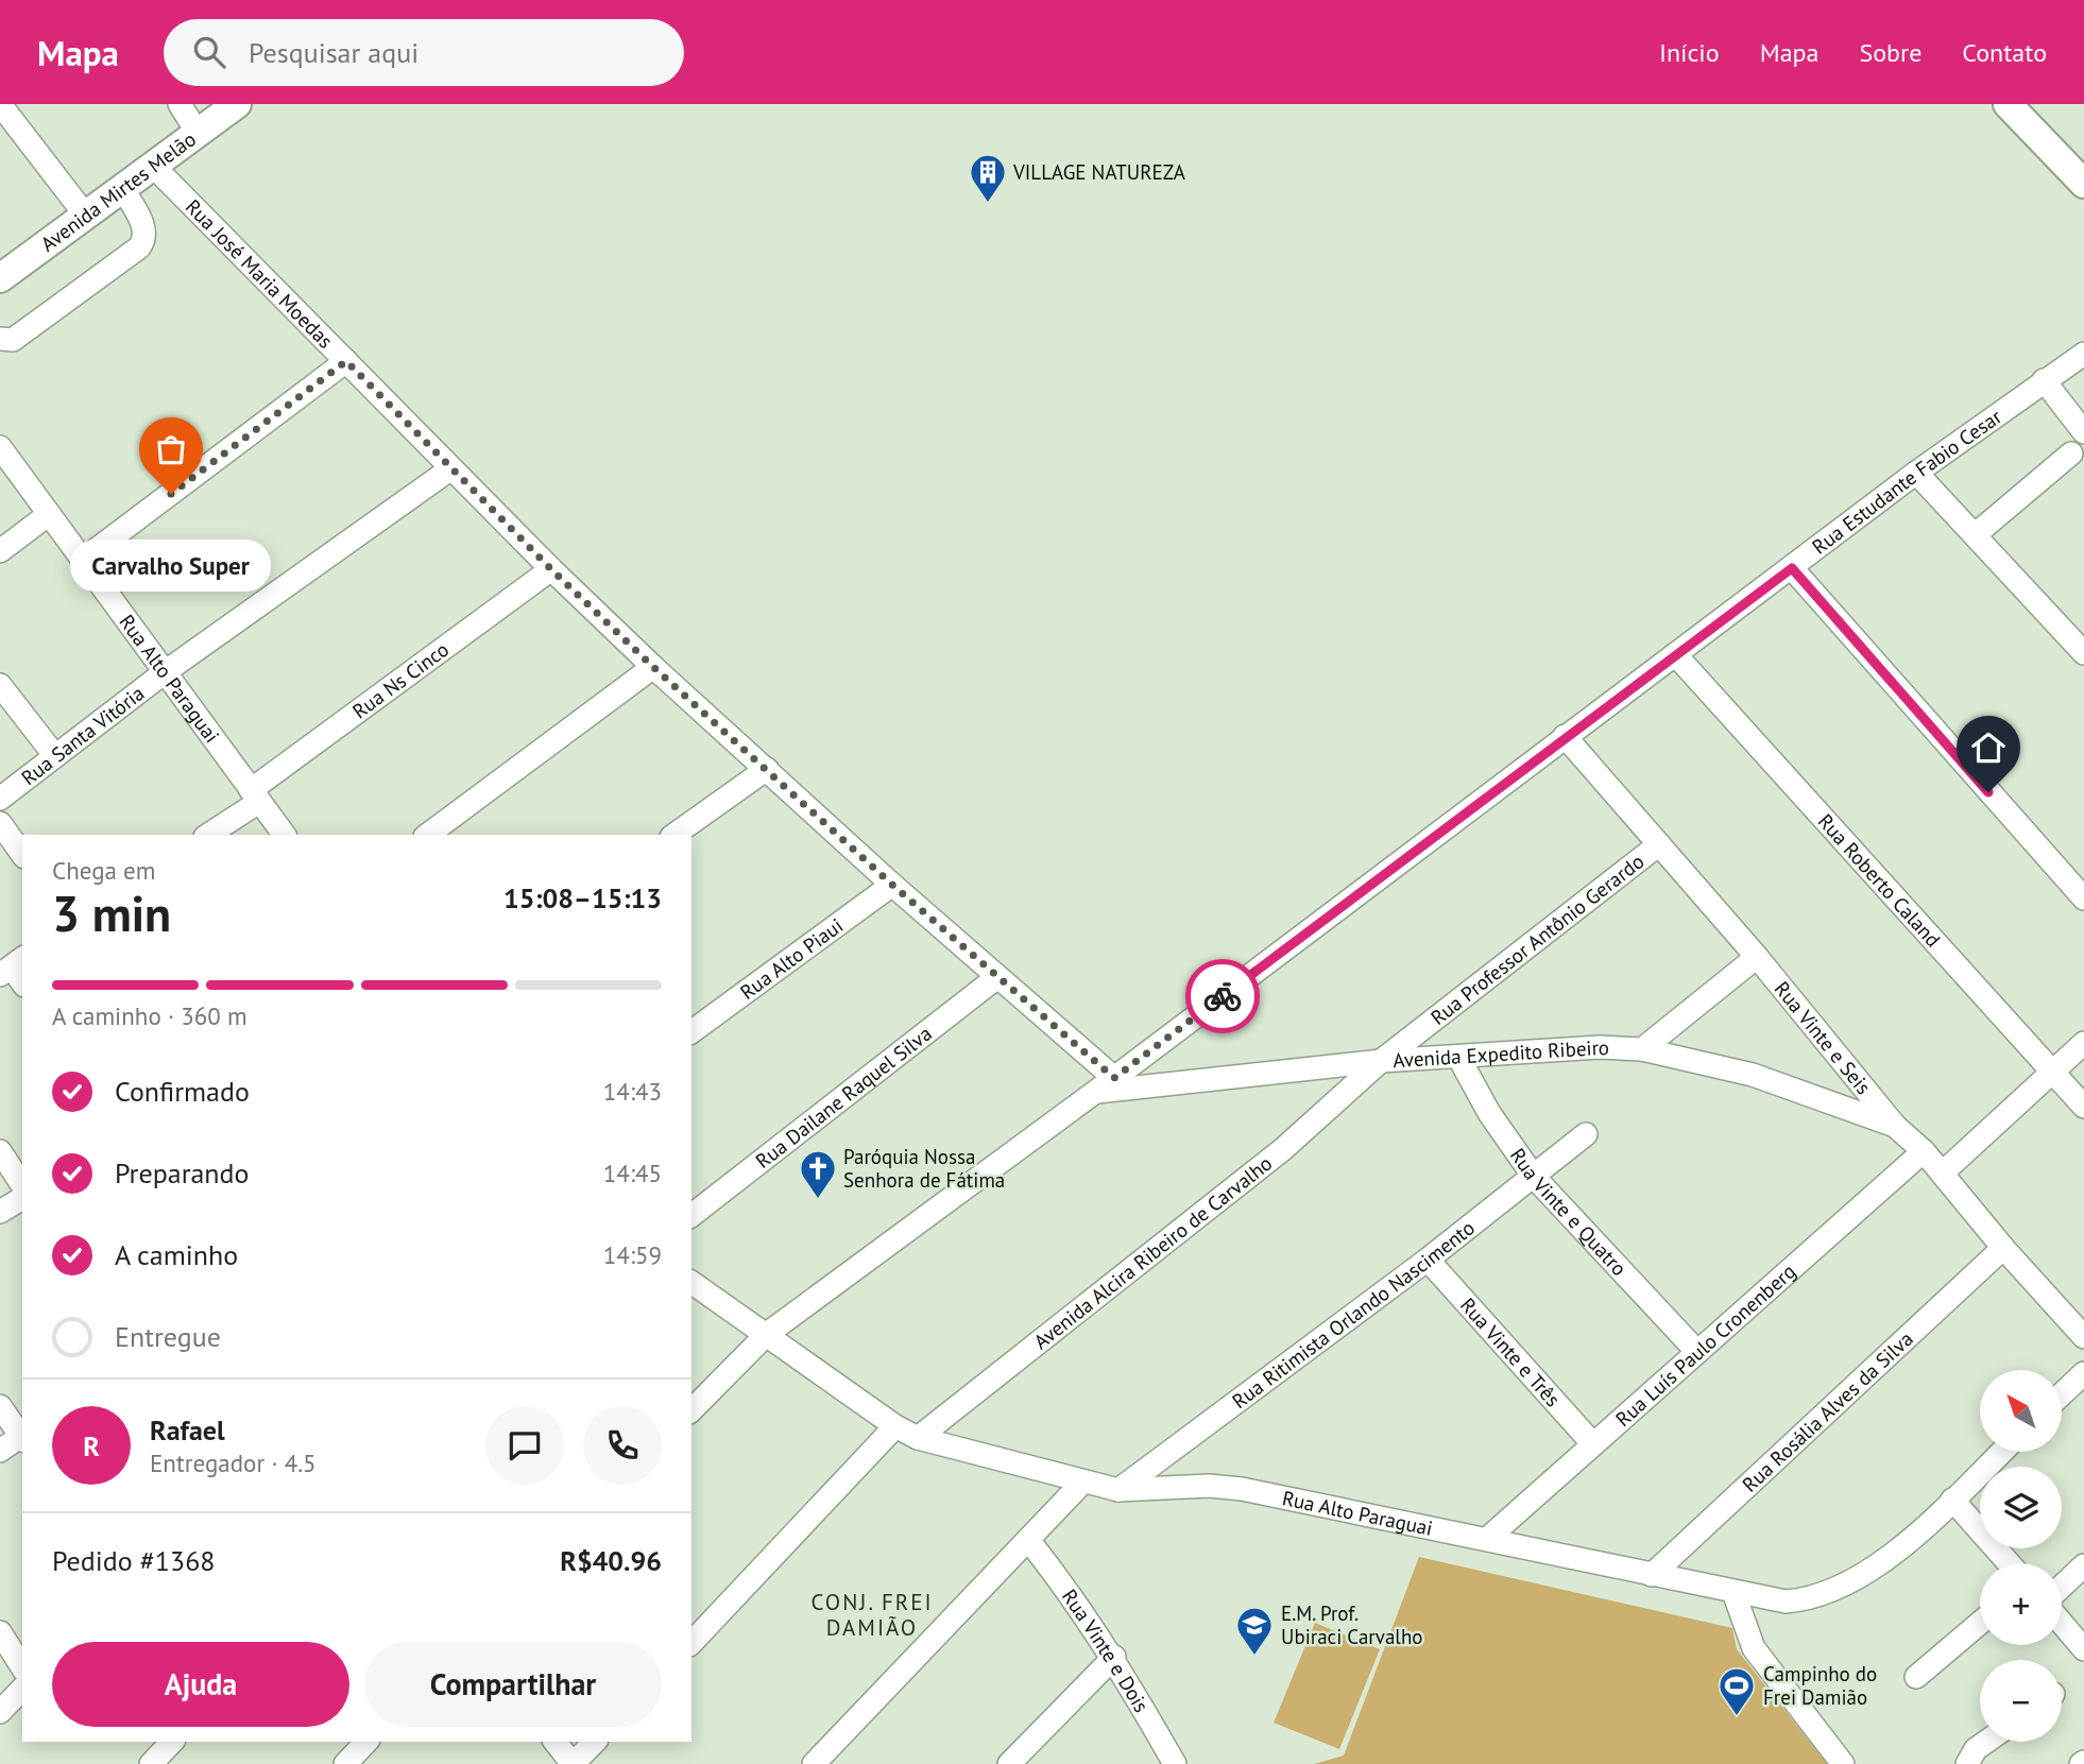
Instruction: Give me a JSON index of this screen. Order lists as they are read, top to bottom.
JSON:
{
  "streets": {
    "main road": ["Avenida Mirtes Melão"],
    "street": [
      "Rua José Maria Moedas",
      "Rua Estudante Fabio Cesar",
      "Rua Alto Paraguai",
      "Rua Ns Cinco",
      "Rua Santa Vitória",
      "Rua Roberto Caland",
      "Rua Professor Antônio Gerardo",
      "Rua Alto Piaui",
      "Rua Vinte e Seis",
      "Avenida Expedito Ribeiro",
      "Rua Dailane Raquel Silva",
      "Rua Vinte e Quatro",
      "Avenida Alcira Ribeiro de Carvalho",
      "Rua Ritimista Orlando Nascimento",
      "Rua Luís Paulo Cronenberg",
      "Rua Vinte e Três",
      "Rua Rosália Alves da Silva",
      "Rua Vinte e Dois"
    ]
  },
  "crossings": [
    ["Avenida Mirtes Melão", "Rua José Maria Moedas"],
    ["Rua José Maria Moedas", "Rua Estudante Fabio Cesar"],
    ["Rua José Maria Moedas", "Rua Ns Cinco"],
    ["Rua José Maria Moedas", "Rua Santa Vitória"],
    ["Rua José Maria Moedas", "Rua Alto Piaui"],
    ["Rua José Maria Moedas", "Rua Dailane Raquel Silva"],
    ["Rua Estudante Fabio Cesar", "Rua Alto Paraguai"],
    ["Rua Estudante Fabio Cesar", "Rua Roberto Caland"],
    ["Rua Estudante Fabio Cesar", "Rua Vinte e Seis"],
    ["Rua Estudante Fabio Cesar", "Avenida Expedito Ribeiro"],
    ["Rua Alto Paraguai", "Rua Ns Cinco"],
    ["Rua Alto Paraguai", "Rua Santa Vitória"],
    ["Rua Alto Paraguai", "Avenida Alcira Ribeiro de Carvalho"],
    ["Rua Alto Paraguai", "Rua Ritimista Orlando Nascimento"],
    ["Rua Alto Paraguai", "Rua Luís Paulo Cronenberg"],
    ["Rua Alto Paraguai", "Rua Rosália Alves da Silva"],
    ["Rua Professor Antônio Gerardo", "Rua Vinte e Seis"],
    ["Rua Professor Antônio Gerardo", "Avenida Expedito Ribeiro"],
    ["Rua Professor Antônio Gerardo", "Avenida Alcira Ribeiro de Carvalho"],
    ["Rua Vinte e Seis", "Avenida Expedito Ribeiro"],
    ["Rua Vinte e Seis", "Rua Luís Paulo Cronenberg"],
    ["Rua Vinte e Seis", "Rua Rosália Alves da Silva"],
    ["Avenida Expedito Ribeiro", "Rua Vinte e Quatro"],
    ["Avenida Expedito Ribeiro", "Avenida Alcira Ribeiro de Carvalho"],
    ["Rua Vinte e Quatro", "Rua Ritimista Orlando Nascimento"],
    ["Rua Vinte e Quatro", "Rua Luís Paulo Cronenberg"],
    ["Rua Ritimista Orlando Nascimento", "Rua Vinte e Três"],
    ["Rua Luís Paulo Cronenberg", "Rua Vinte e Três"]
  ],
  "districts": ["CONJ. FREI DAMIÃO"],
  "places": {
    "building": ["VILLAGE NATUREZA"],
    "other": ["Carvalho Super"],
    "church": ["Paróquia Nossa Senhora de Fátima"],
    "school or university": ["E.M. Prof. Ubiraci Carvalho"],
    "sports": ["Campinho do Frei Damião"]
  },
  "north": "top left",
  "page": {
    "header": "Mapa",
    "search": "Pesquisar aqui",
    "nav": [
      "Início",
      "Mapa",
      "Sobre",
      "Contato"
    ],
    "bubble": "Carvalho Super",
    "heading": ["3 min", "Chega em", "15:08–15:13"],
    "panel": [
      "Rafael",
      "Entregador · 4.5",
      "Pedido #1368",
      "R$40.96"
    ],
    "bar": "A caminho · 360 m",
    "list": [
      ["Confirmado", "14:43"],
      ["Preparando", "14:45"],
      ["A caminho", "14:59"],
      "Entregue"
    ],
    "map_buttons": ["+", "−"],
    "round": "R",
    "buttons": ["Ajuda", "Compartilhar"]
  }
}
